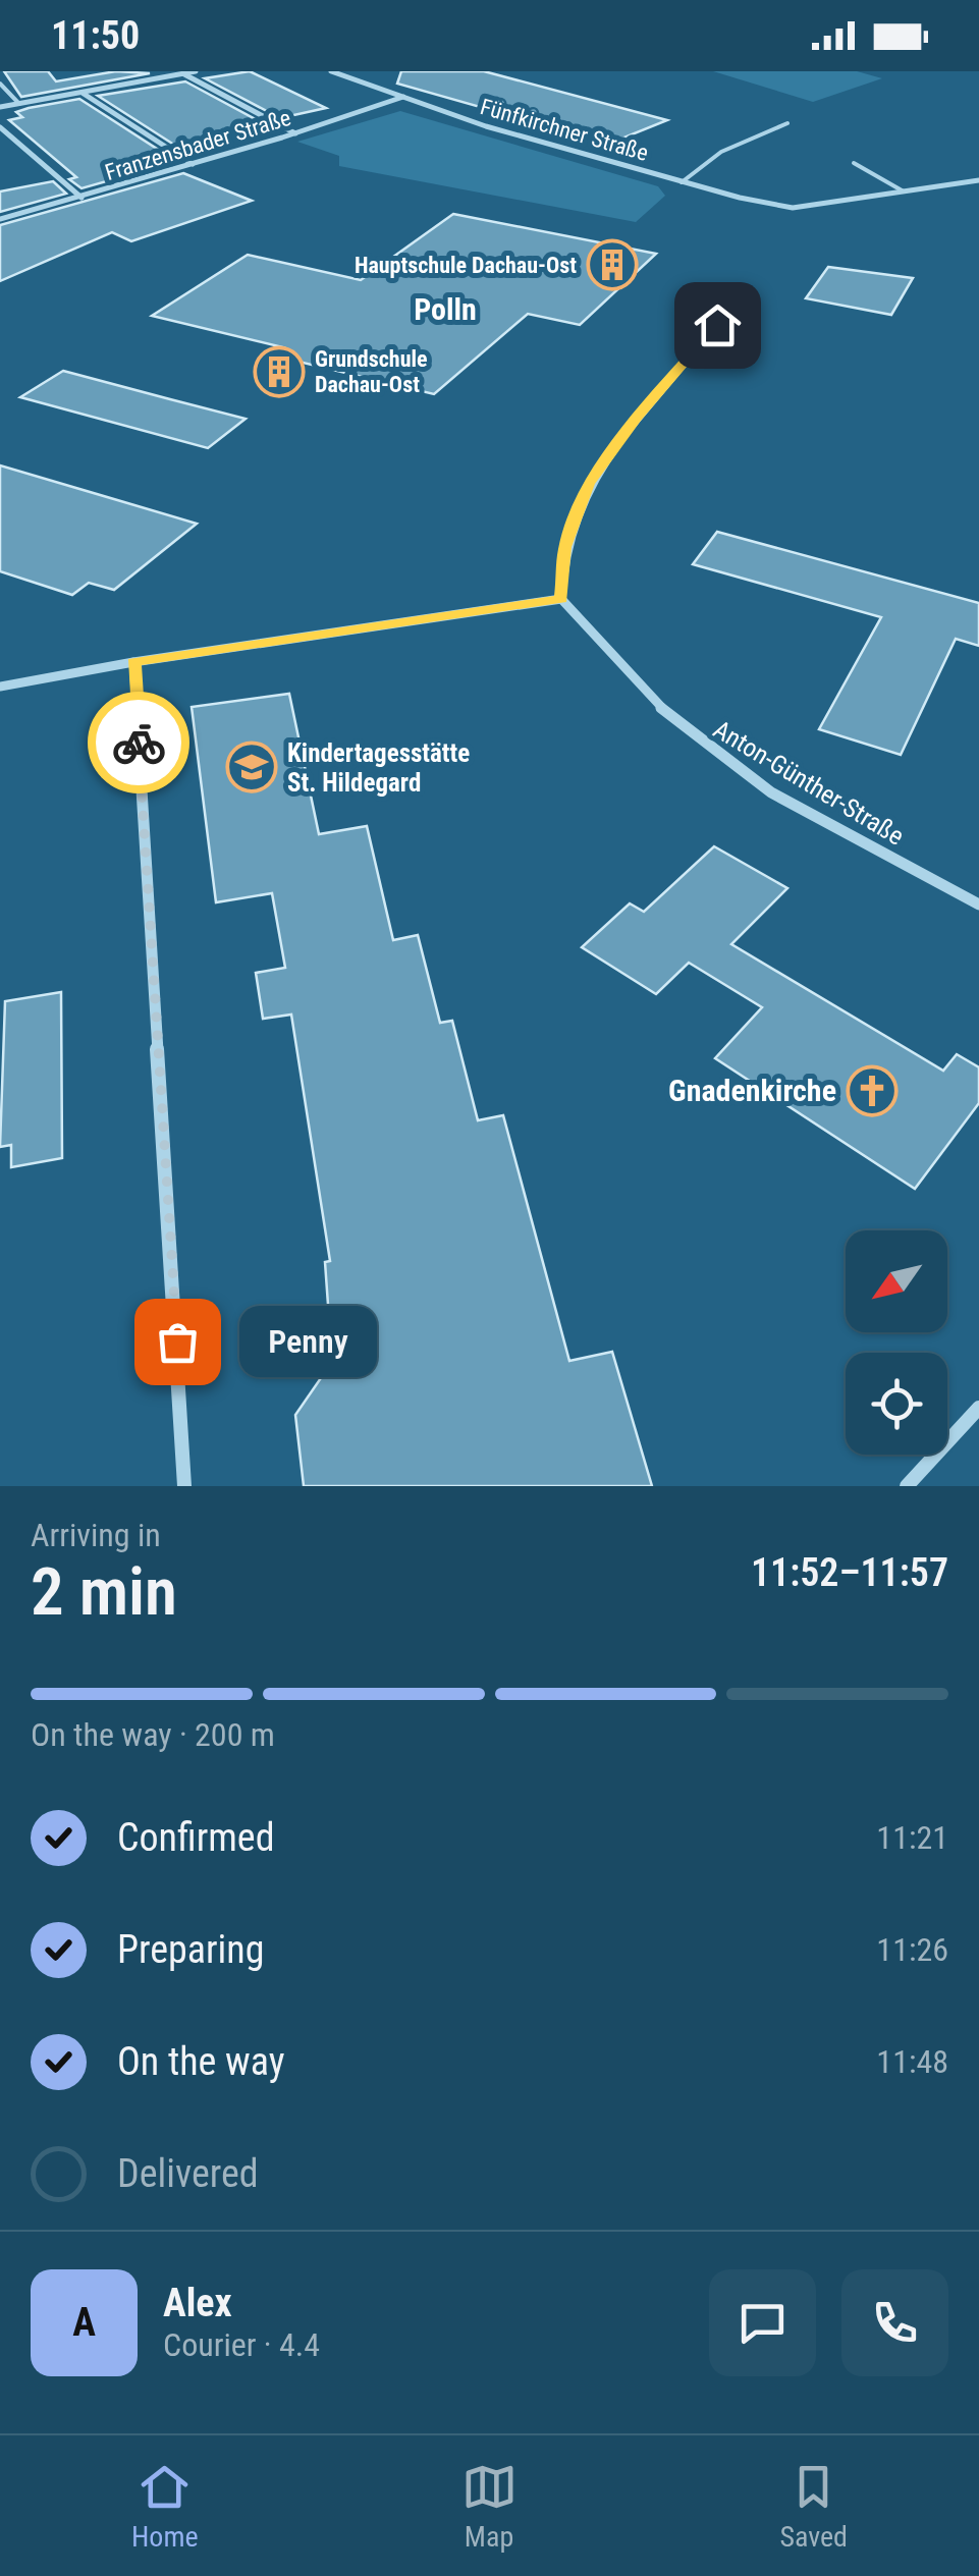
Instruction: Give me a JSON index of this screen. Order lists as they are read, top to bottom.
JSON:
{
  "streets": {
    "street": ["Fünfkirchner Straße", "Franzensbader Straße", "Anton-Günther-Straße"]
  },
  "crossings": [
    ["Fünfkirchner Straße", "Franzensbader Straße"]
  ],
  "districts": ["Polln"],
  "places": {
    "building": ["Hauptschule Dachau-Ost", "Grundschule Dachau-Ost"],
    "school or university": ["Kindertagesstätte St. Hildegard"],
    "church": ["Gnadenkirche"],
    "other": ["Penny"]
  },
  "north": "bottom left",
  "page": {
    "status": "11:50",
    "bubble": "Penny",
    "heading": ["2 min", "Arriving in", "11:52–11:57"],
    "panel": ["Alex", "Courier · 4.4"],
    "bar": "On the way · 200 m",
    "list": [
      ["Confirmed", "11:21"],
      ["Preparing", "11:26"],
      ["On the way", "11:48"],
      "Delivered"
    ],
    "round": "A",
    "tabs": ["Home", "Map", "Saved"]
  }
}
